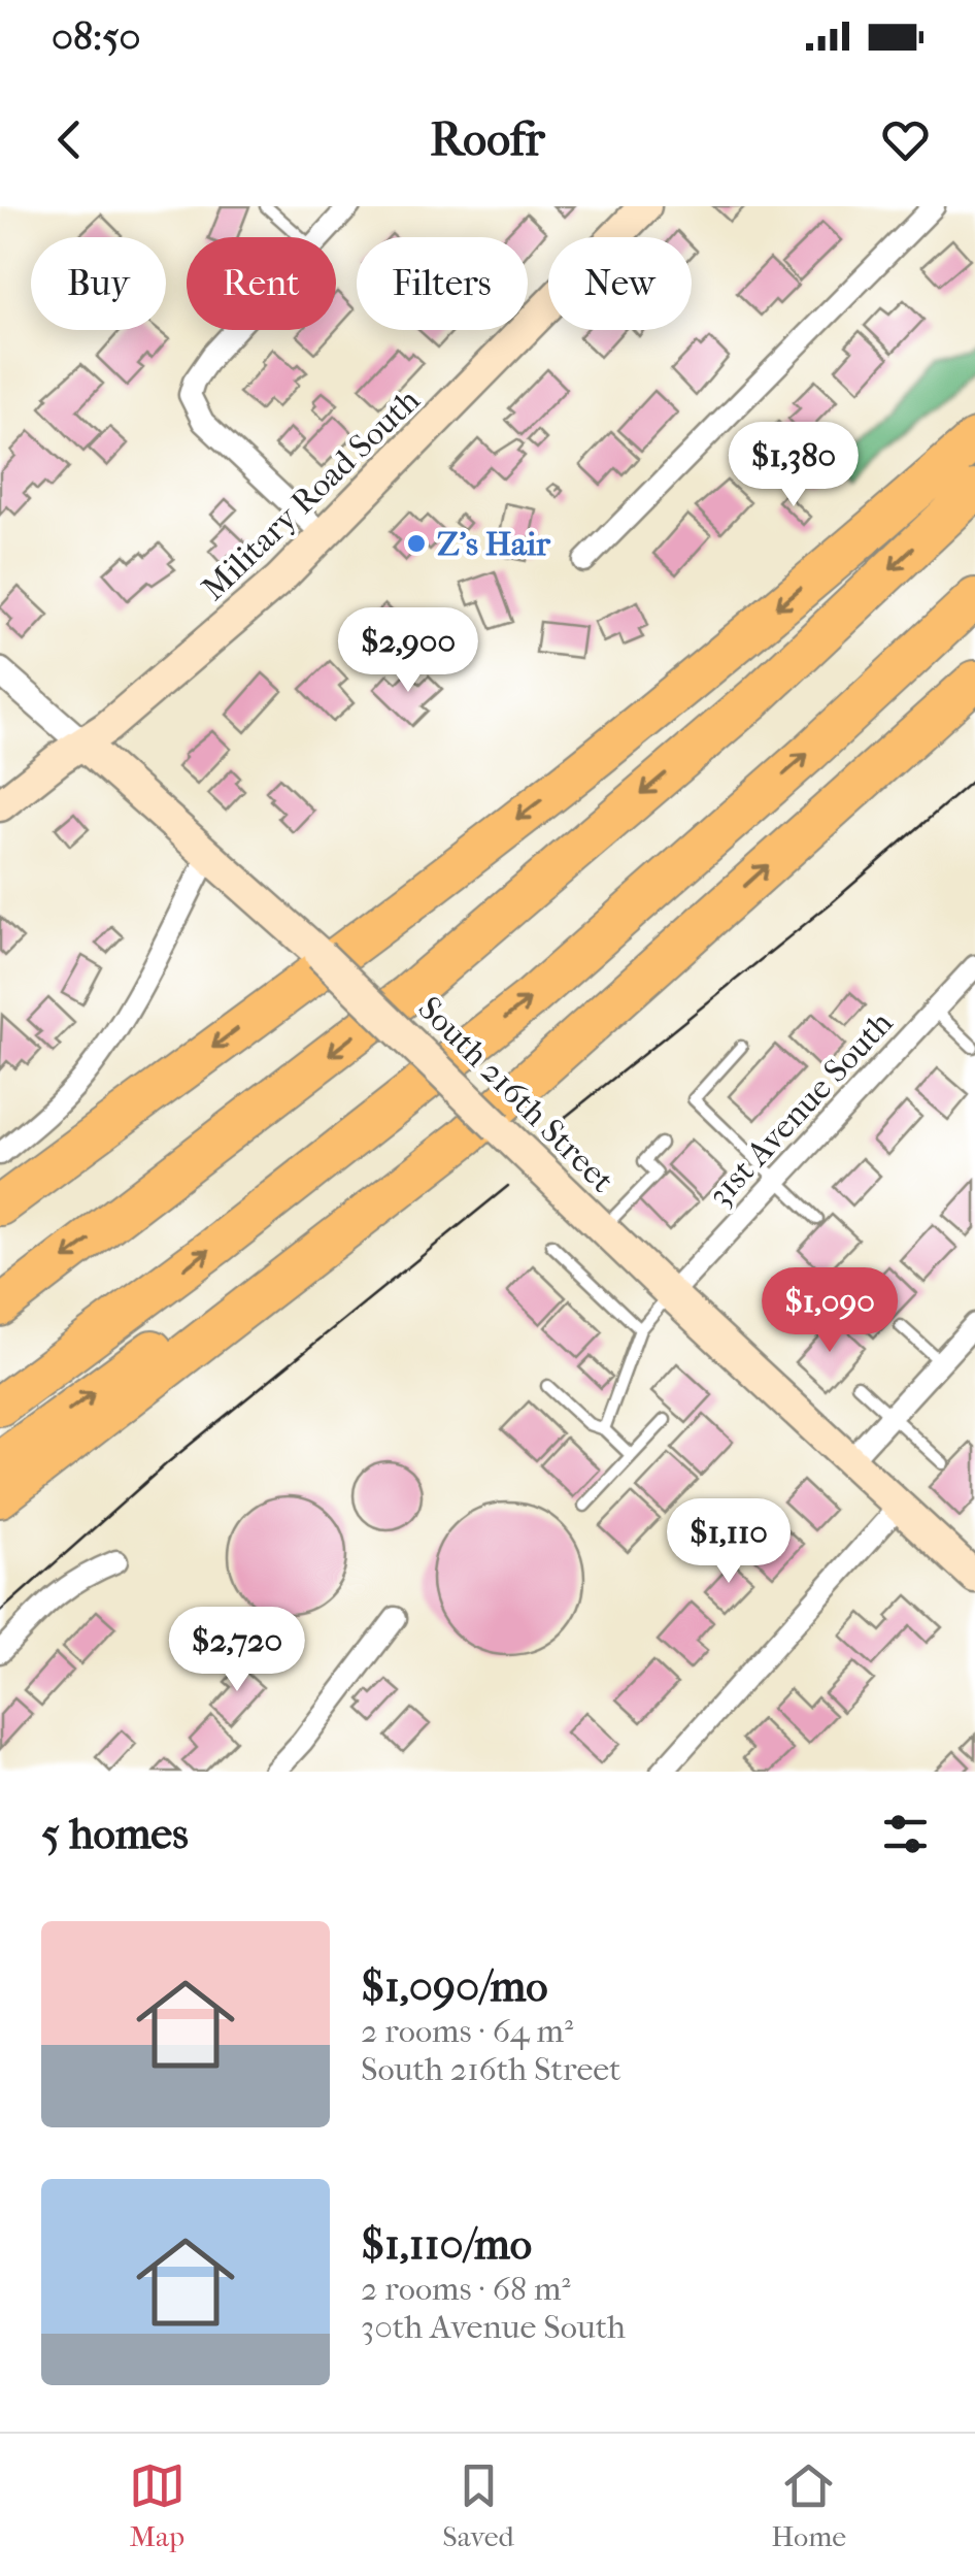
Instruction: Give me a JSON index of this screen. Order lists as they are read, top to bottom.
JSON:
{
  "streets": {
    "main road": ["Military Road South", "South 216th Street"],
    "street": ["31st Avenue South"]
  },
  "crossings": [
    ["Military Road South", "South 216th Street"],
    ["South 216th Street", "31st Avenue South"]
  ],
  "places": ["Z's Hair"],
  "page": {
    "status": "08:50",
    "header": "Roofr",
    "chip": [
      "Buy",
      "Rent",
      "Filters",
      "New"
    ],
    "price": [
      "$1,380",
      "$2,900",
      "$1,090",
      "$1,110",
      "$2,720"
    ],
    "heading": "5 homes",
    "list": [
      {
        "name": "$1,090/mo",
        "note": "2 rooms · 64 m² · South 216th Street"
      },
      {
        "name": "$1,110/mo",
        "note": "2 rooms · 68 m² · 30th Avenue South"
      }
    ],
    "tabs": ["Map", "Saved", "Home"]
  }
}
